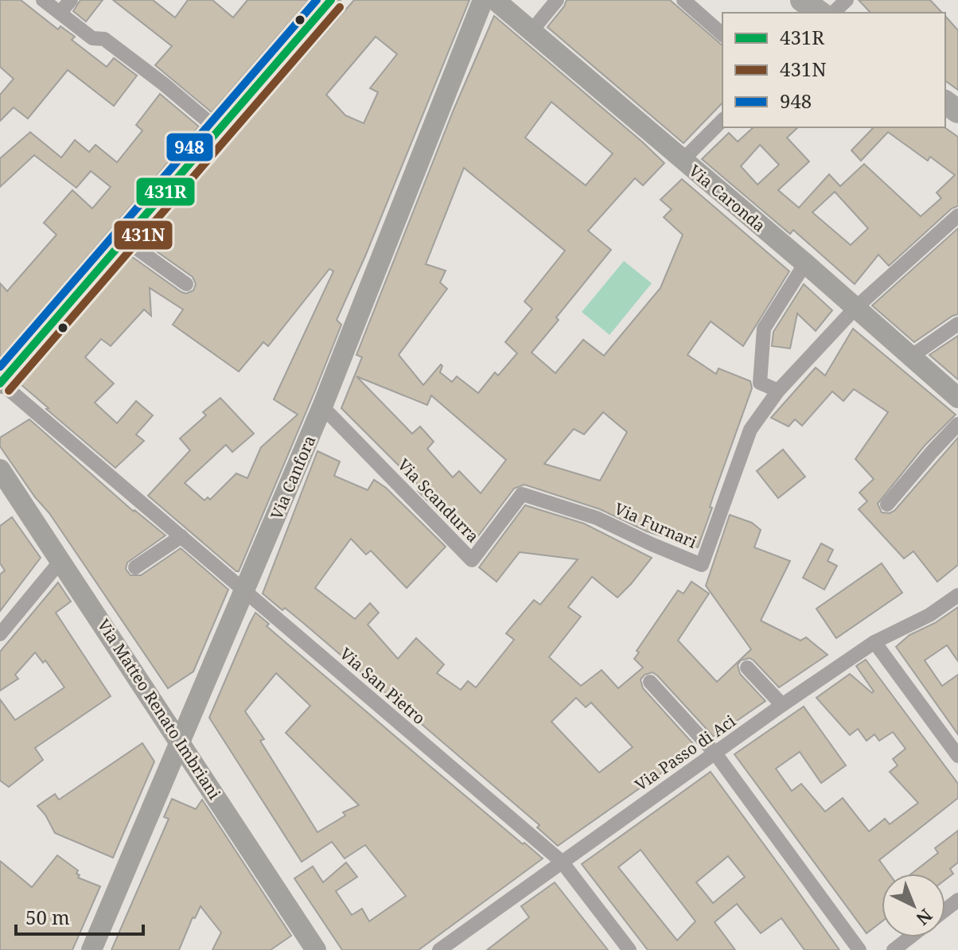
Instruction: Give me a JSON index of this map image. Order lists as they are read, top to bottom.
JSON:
{
  "streets": {
    "main road": ["Via Caronda", "Via Canfora", "Via Matteo Renato Imbriani"],
    "street": [
      "Via Scandurra",
      "Via Furnari",
      "Via San Pietro",
      "Via Passo di Aci"
    ]
  },
  "crossings": [
    ["Via Caronda", "Via Furnari"],
    ["Via Canfora", "Via Scandurra"],
    ["Via Canfora", "Via San Pietro"],
    ["Via Canfora", "Via Matteo Renato Imbriani"],
    ["Via Scandurra", "Via Furnari"],
    ["Via San Pietro", "Via Passo di Aci"]
  ],
  "lines": ["transit line 431R", "transit line 948", "transit line 431N"],
  "legend": ["431R", "431N", "948"],
  "scale_bar": "50 m",
  "north": "bottom right"
}
